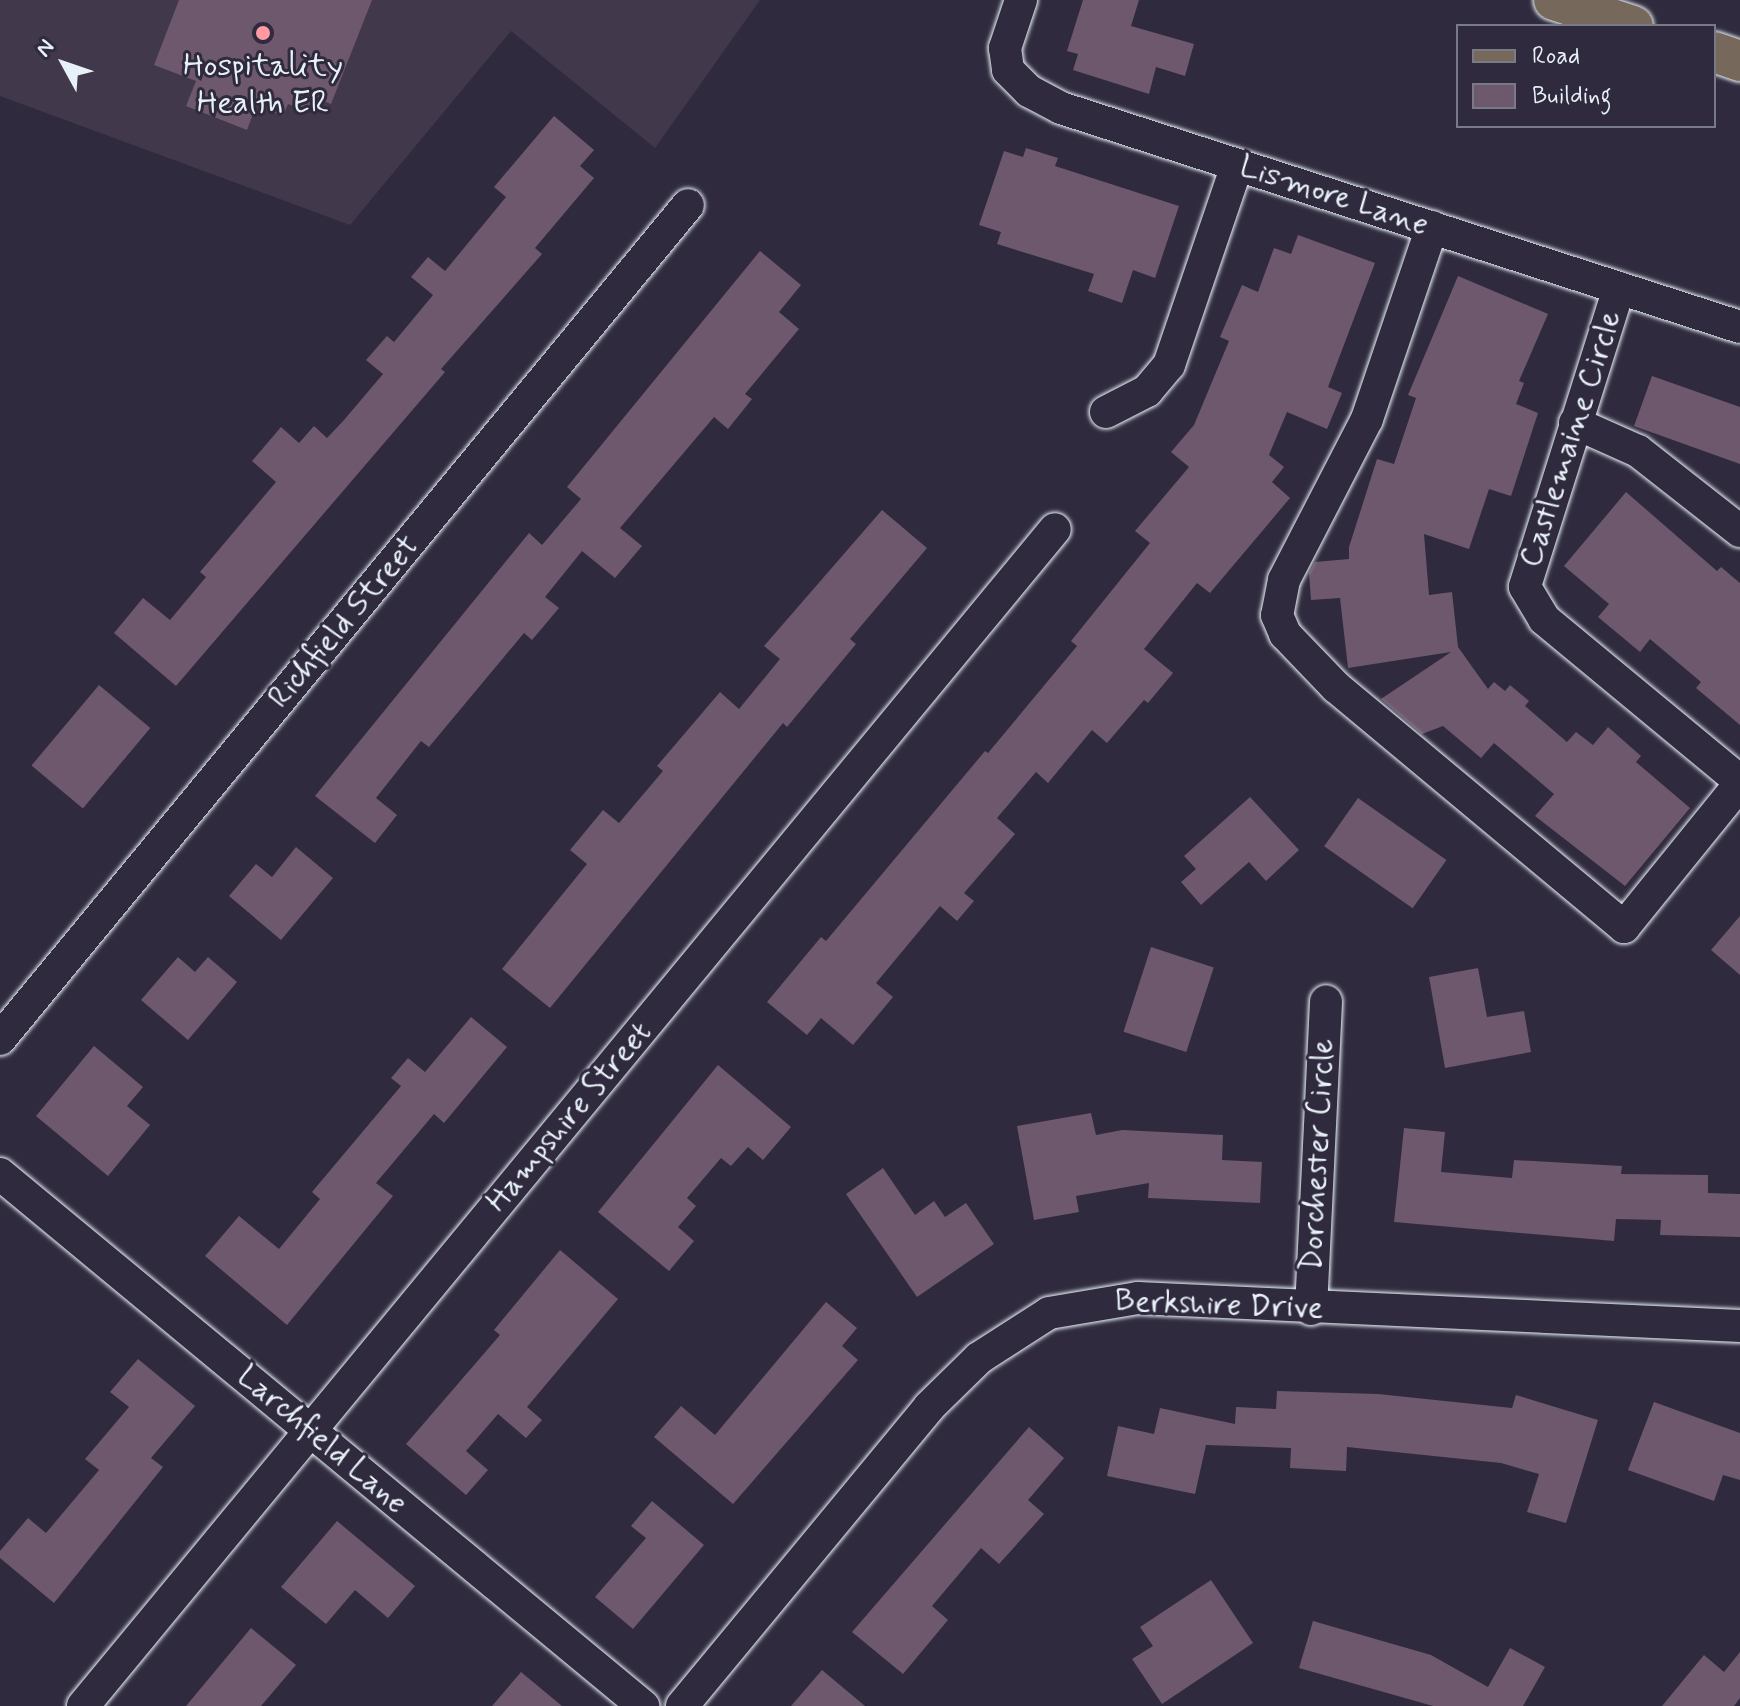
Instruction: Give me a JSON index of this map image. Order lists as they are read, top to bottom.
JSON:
{
  "streets": {
    "street": [
      "Lismore Lane",
      "Castlemaine Circle",
      "Richfield Street",
      "Hampshire Street",
      "Dorchester Circle",
      "Berkshire Drive",
      "Larchfield Lane"
    ]
  },
  "crossings": [
    ["Lismore Lane", "Castlemaine Circle"],
    ["Hampshire Street", "Larchfield Lane"],
    ["Dorchester Circle", "Berkshire Drive"]
  ],
  "places": ["Hospitality Health ER"],
  "legend": ["Road", "Building"],
  "north": "top left"
}
